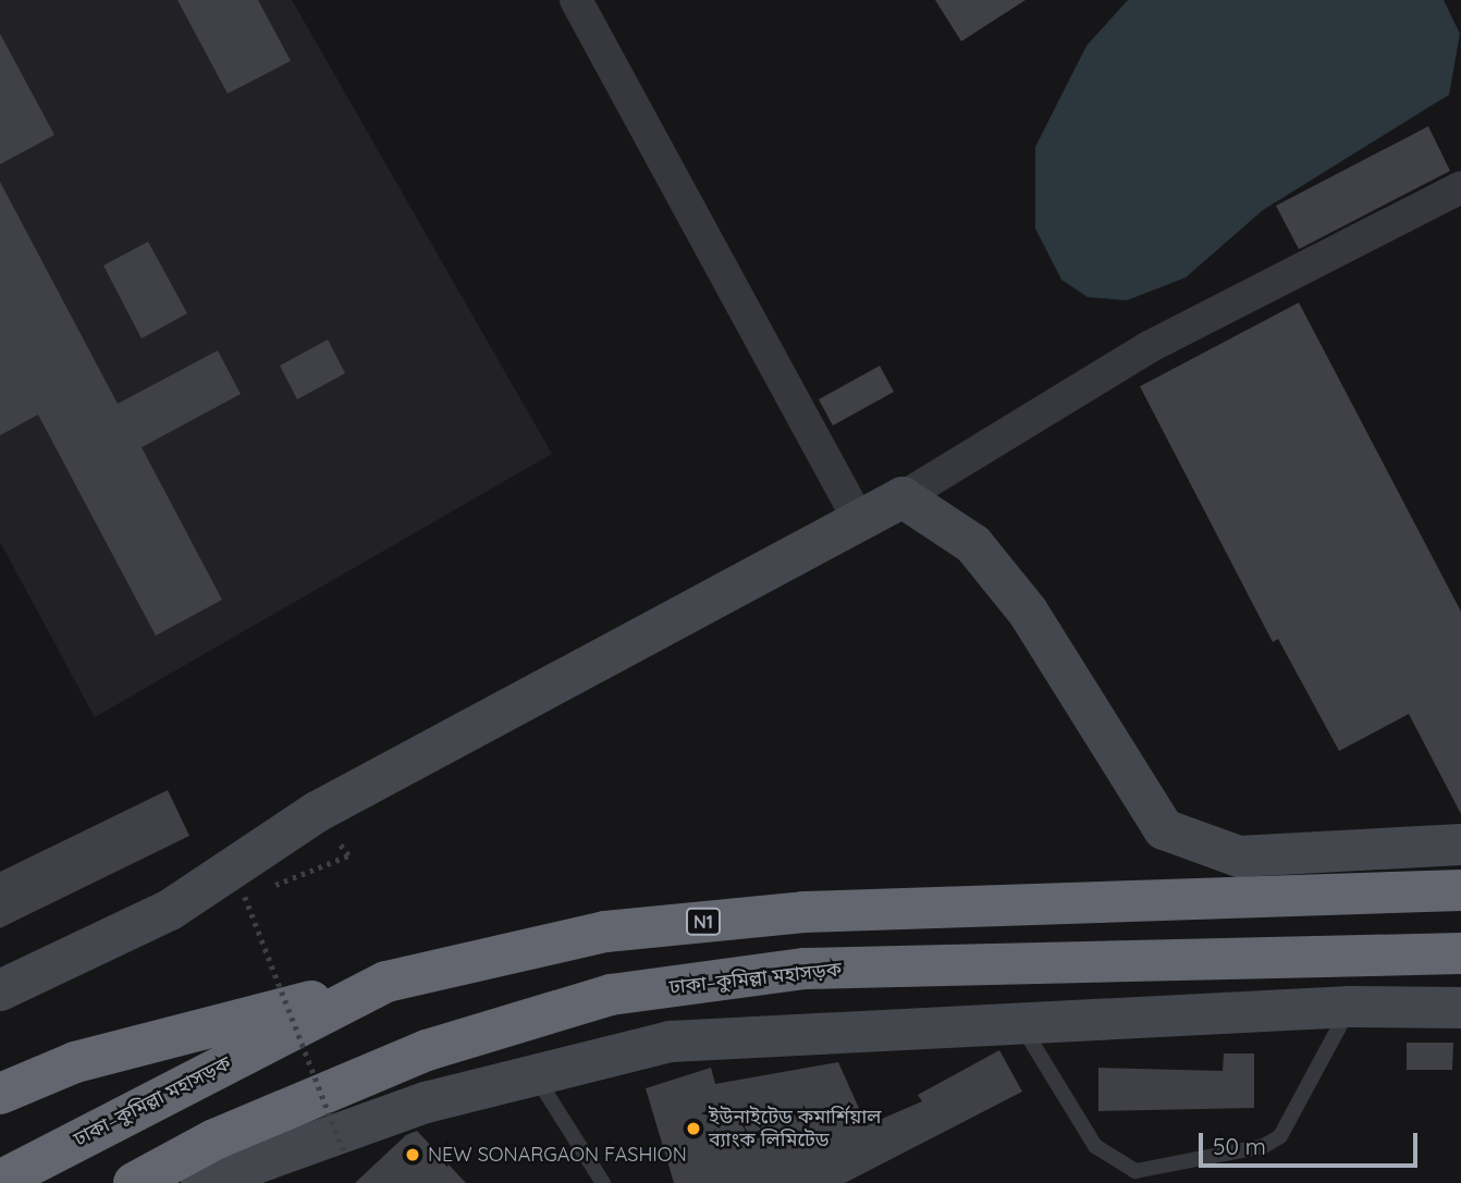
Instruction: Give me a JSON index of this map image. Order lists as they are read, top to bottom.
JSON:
{
  "streets": {
    "highway": ["N1", "ঢাকা–কুমিল্লা মহাসড়ক"]
  },
  "places": ["ইউনাইটেড কমার্শিয়াল ব্যাংক লিমিটেড", "NEW SONARGAON FASHION"],
  "scale_bar": "50 m"
}
